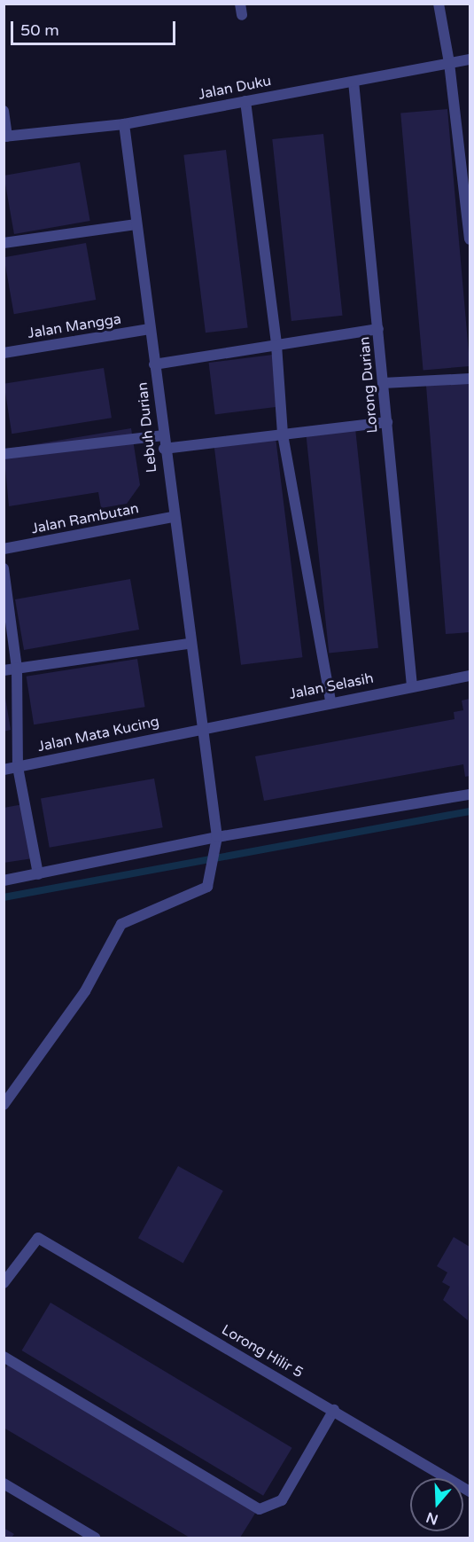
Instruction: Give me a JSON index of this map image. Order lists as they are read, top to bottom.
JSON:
{
  "streets": {
    "street": [
      "Jalan Duku",
      "Jalan Mangga",
      "Lorong Durian",
      "Lebuh Durian",
      "Jalan Rambutan",
      "Jalan Selasih",
      "Jalan Mata Kucing",
      "Lorong Hilir 5"
    ]
  },
  "crossings": [
    ["Jalan Duku", "Lorong Durian"],
    ["Jalan Duku", "Lebuh Durian"],
    ["Jalan Mangga", "Lebuh Durian"],
    ["Lorong Durian", "Jalan Selasih"],
    ["Lebuh Durian", "Jalan Rambutan"],
    ["Lebuh Durian", "Jalan Selasih"],
    ["Lebuh Durian", "Jalan Mata Kucing"],
    ["Jalan Selasih", "Jalan Mata Kucing"]
  ],
  "scale_bar": "50 m",
  "north": "bottom"
}
